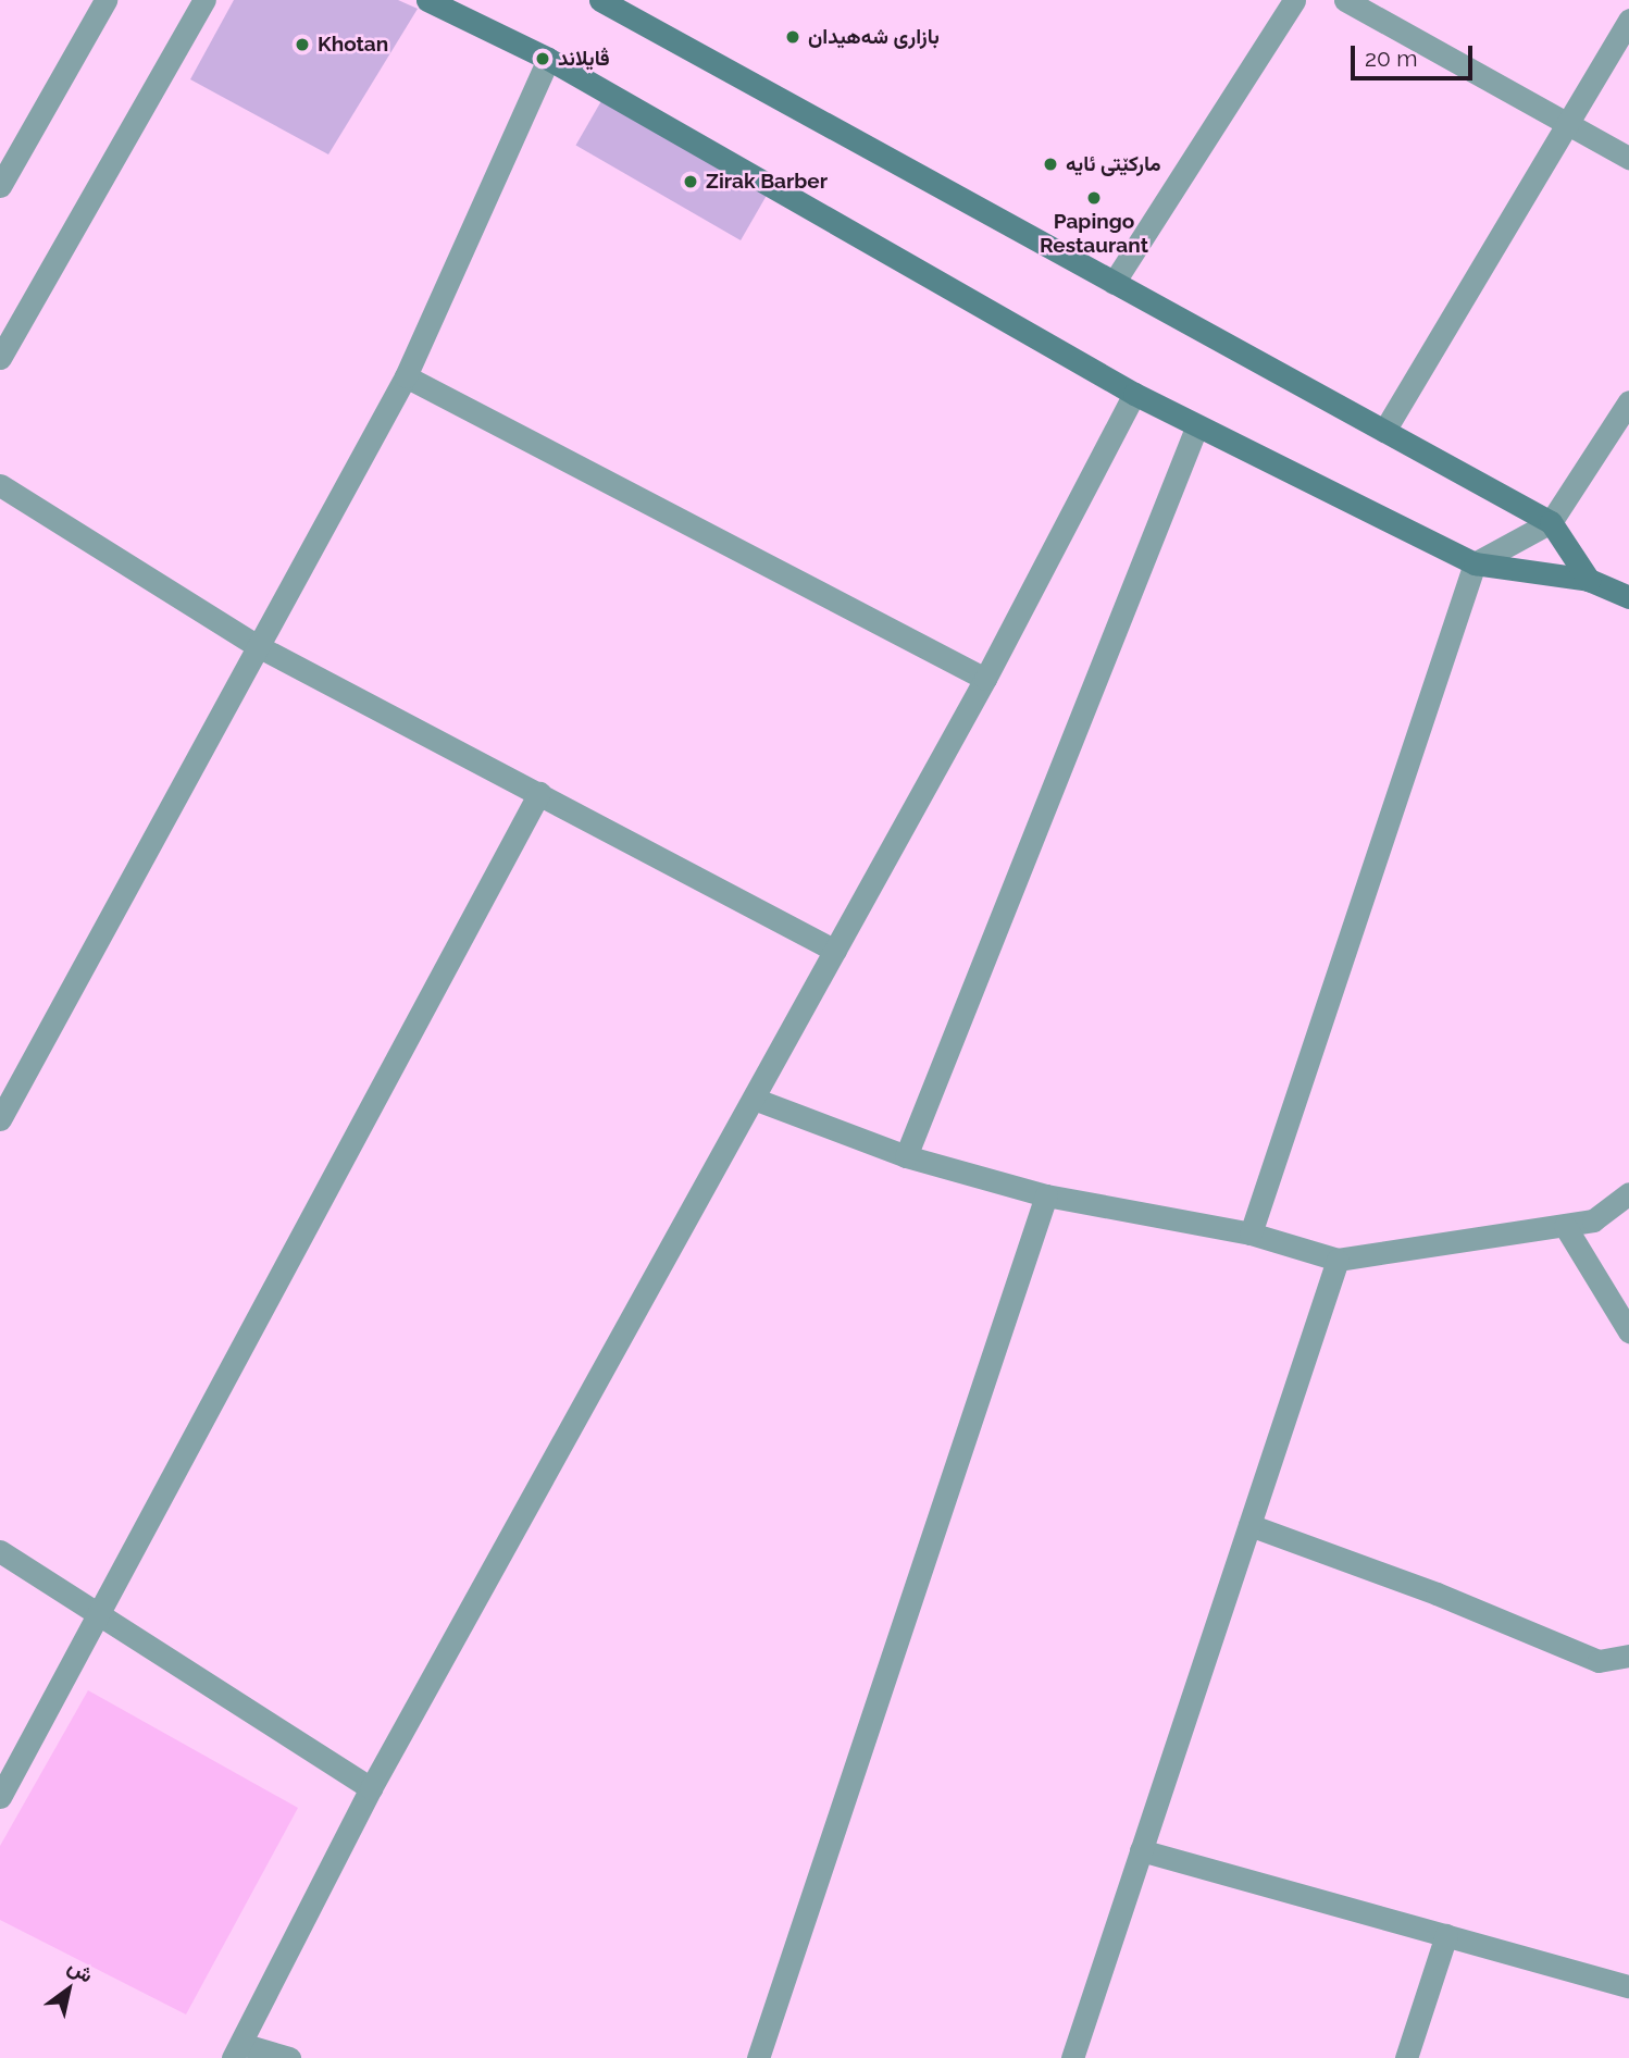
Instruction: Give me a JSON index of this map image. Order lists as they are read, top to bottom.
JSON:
{
  "places": [
    "بازاری شەهیدان",
    "Khotan",
    "ڤایلاند",
    "مارکێتی ئایە",
    "Zirak Barber",
    "Papingo Restaurant"
  ],
  "scale_bar": "20 m",
  "north": "top right"
}
